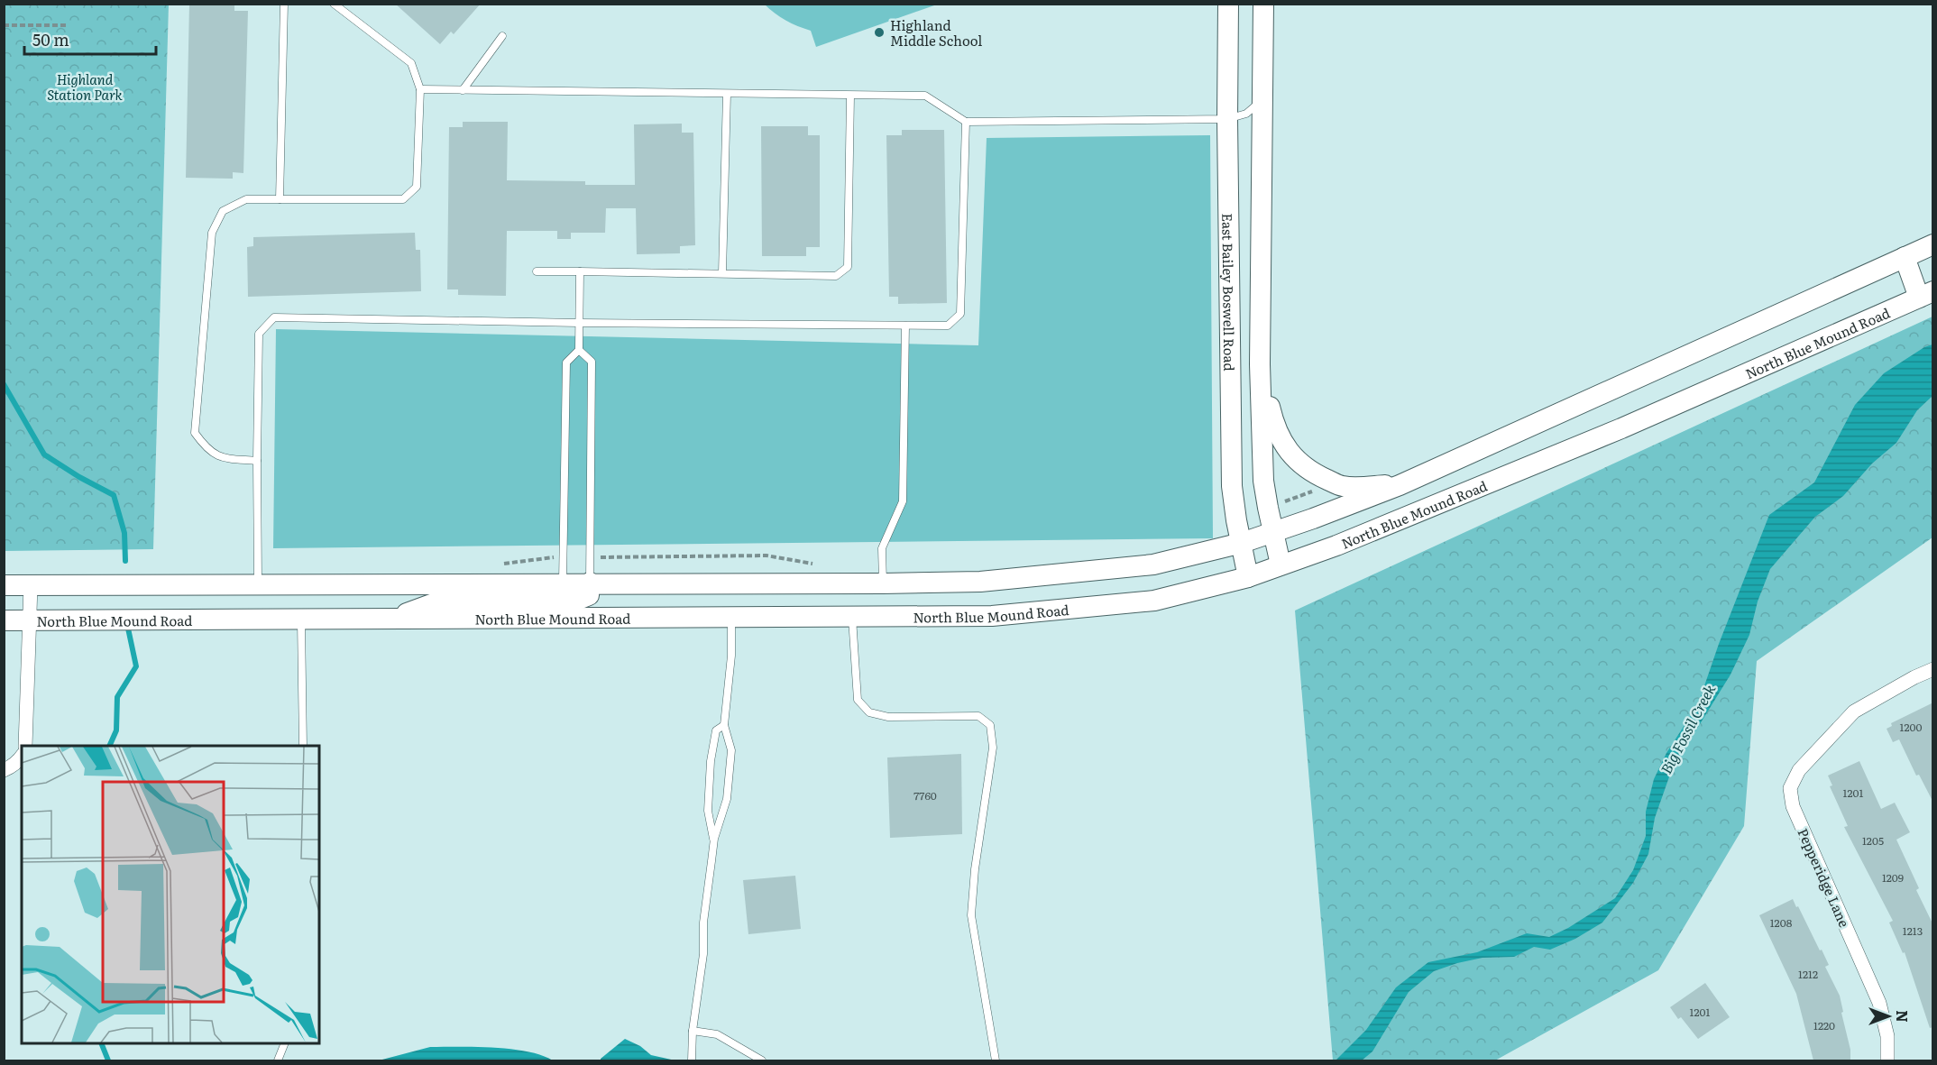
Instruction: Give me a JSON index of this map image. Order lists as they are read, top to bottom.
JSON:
{
  "streets": {
    "main road": ["East Bailey Boswell Road", "North Blue Mound Road"],
    "street": ["Pepperidge Lane"]
  },
  "crossings": [
    ["East Bailey Boswell Road", "North Blue Mound Road"]
  ],
  "water": ["Big Fossil Creek"],
  "parks": ["Highland Station Park"],
  "places": ["Highland Middle School"],
  "house_numbers": [
    "1200",
    "1201",
    "7760",
    "1205",
    "1209",
    "1208",
    "1213",
    "1212",
    "1201",
    "1220"
  ],
  "scale_bar": "50 m",
  "north": "right"
}
